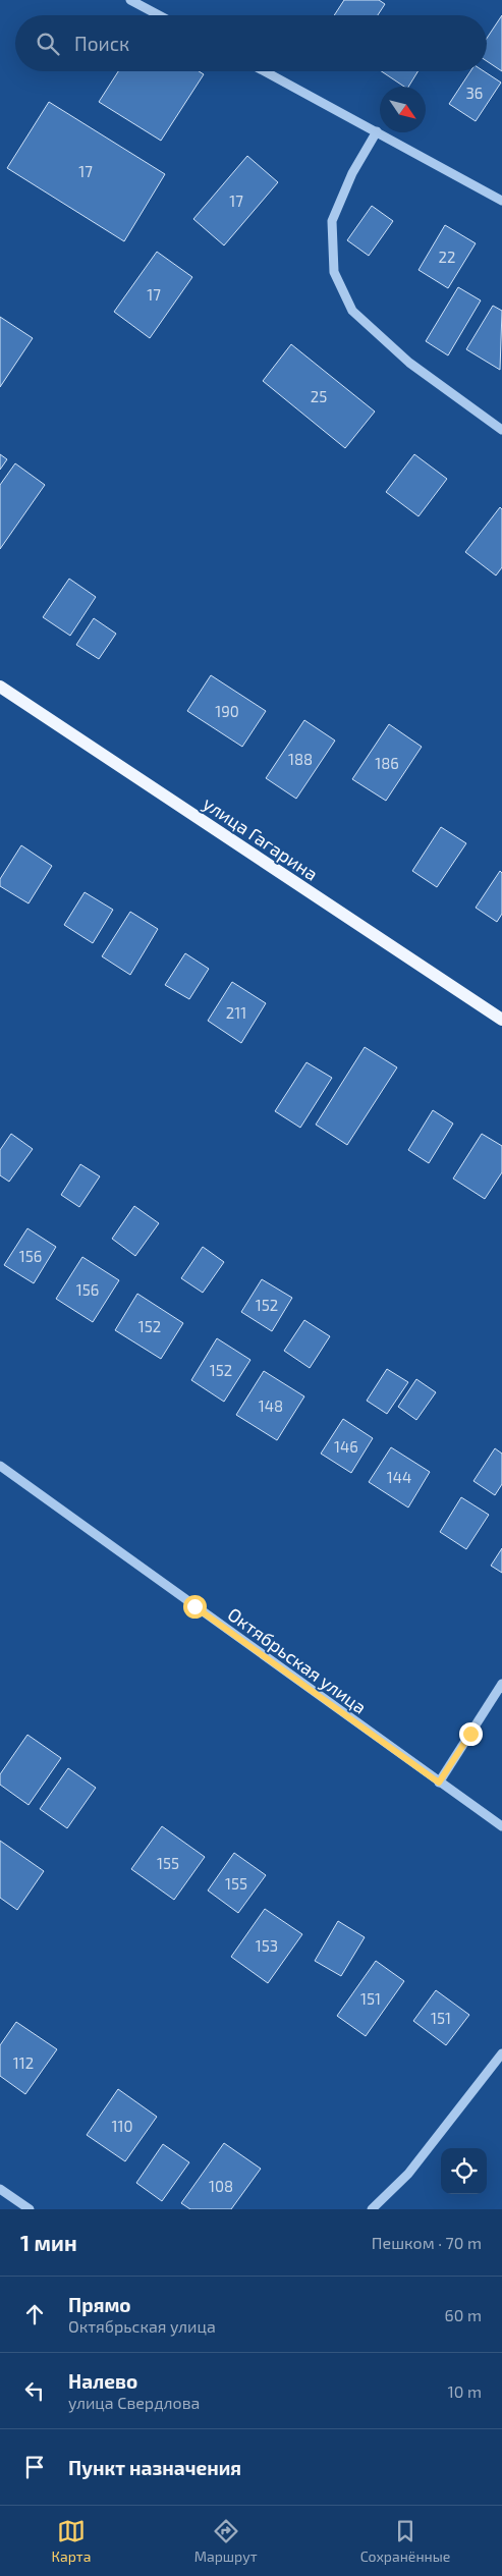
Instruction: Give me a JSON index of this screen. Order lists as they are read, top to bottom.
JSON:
{
  "streets": {
    "main road": ["улица Гагарина"],
    "street": ["Октябрьская улица"]
  },
  "house_numbers": [
    "36",
    "17",
    "17",
    "22",
    "17",
    "25",
    "190",
    "188",
    "186",
    "211",
    "156",
    "156",
    "152",
    "152",
    "152",
    "148",
    "146",
    "144",
    "155",
    "155",
    "153",
    "151",
    "151",
    "112",
    "110",
    "108"
  ],
  "north": "bottom right",
  "page": {
    "search": "Поиск",
    "heading": ["1 мин", "Пешком · 70 m"],
    "list": [
      ["Прямо", "Октябрьская улица", "60 m"],
      ["Налево", "улица Свердлова", "10 m"],
      "Пункт назначения"
    ],
    "nav": ["Карта", "Маршрут", "Сохранённые"]
  }
}
